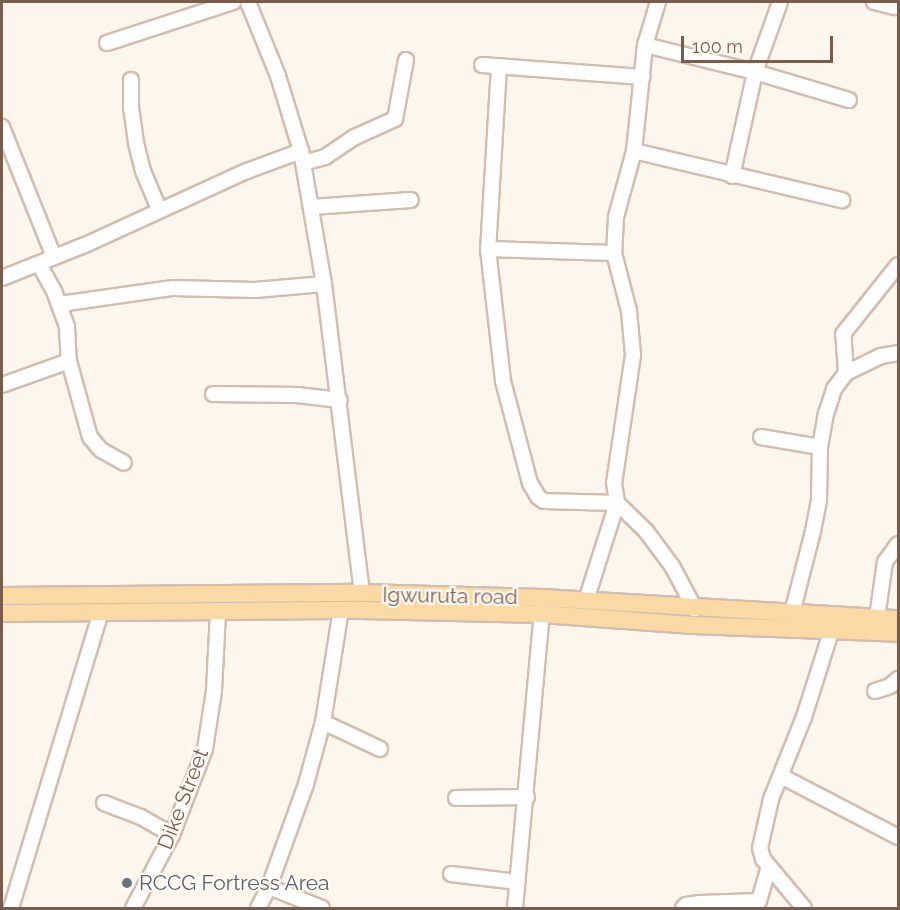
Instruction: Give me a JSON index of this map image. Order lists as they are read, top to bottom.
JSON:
{
  "streets": {
    "main road": ["Igwuruta road"],
    "street": ["Dike Street"]
  },
  "crossings": [
    ["Igwuruta road", "Dike Street"]
  ],
  "places": ["RCCG Fortress Area"],
  "scale_bar": "100 m"
}
